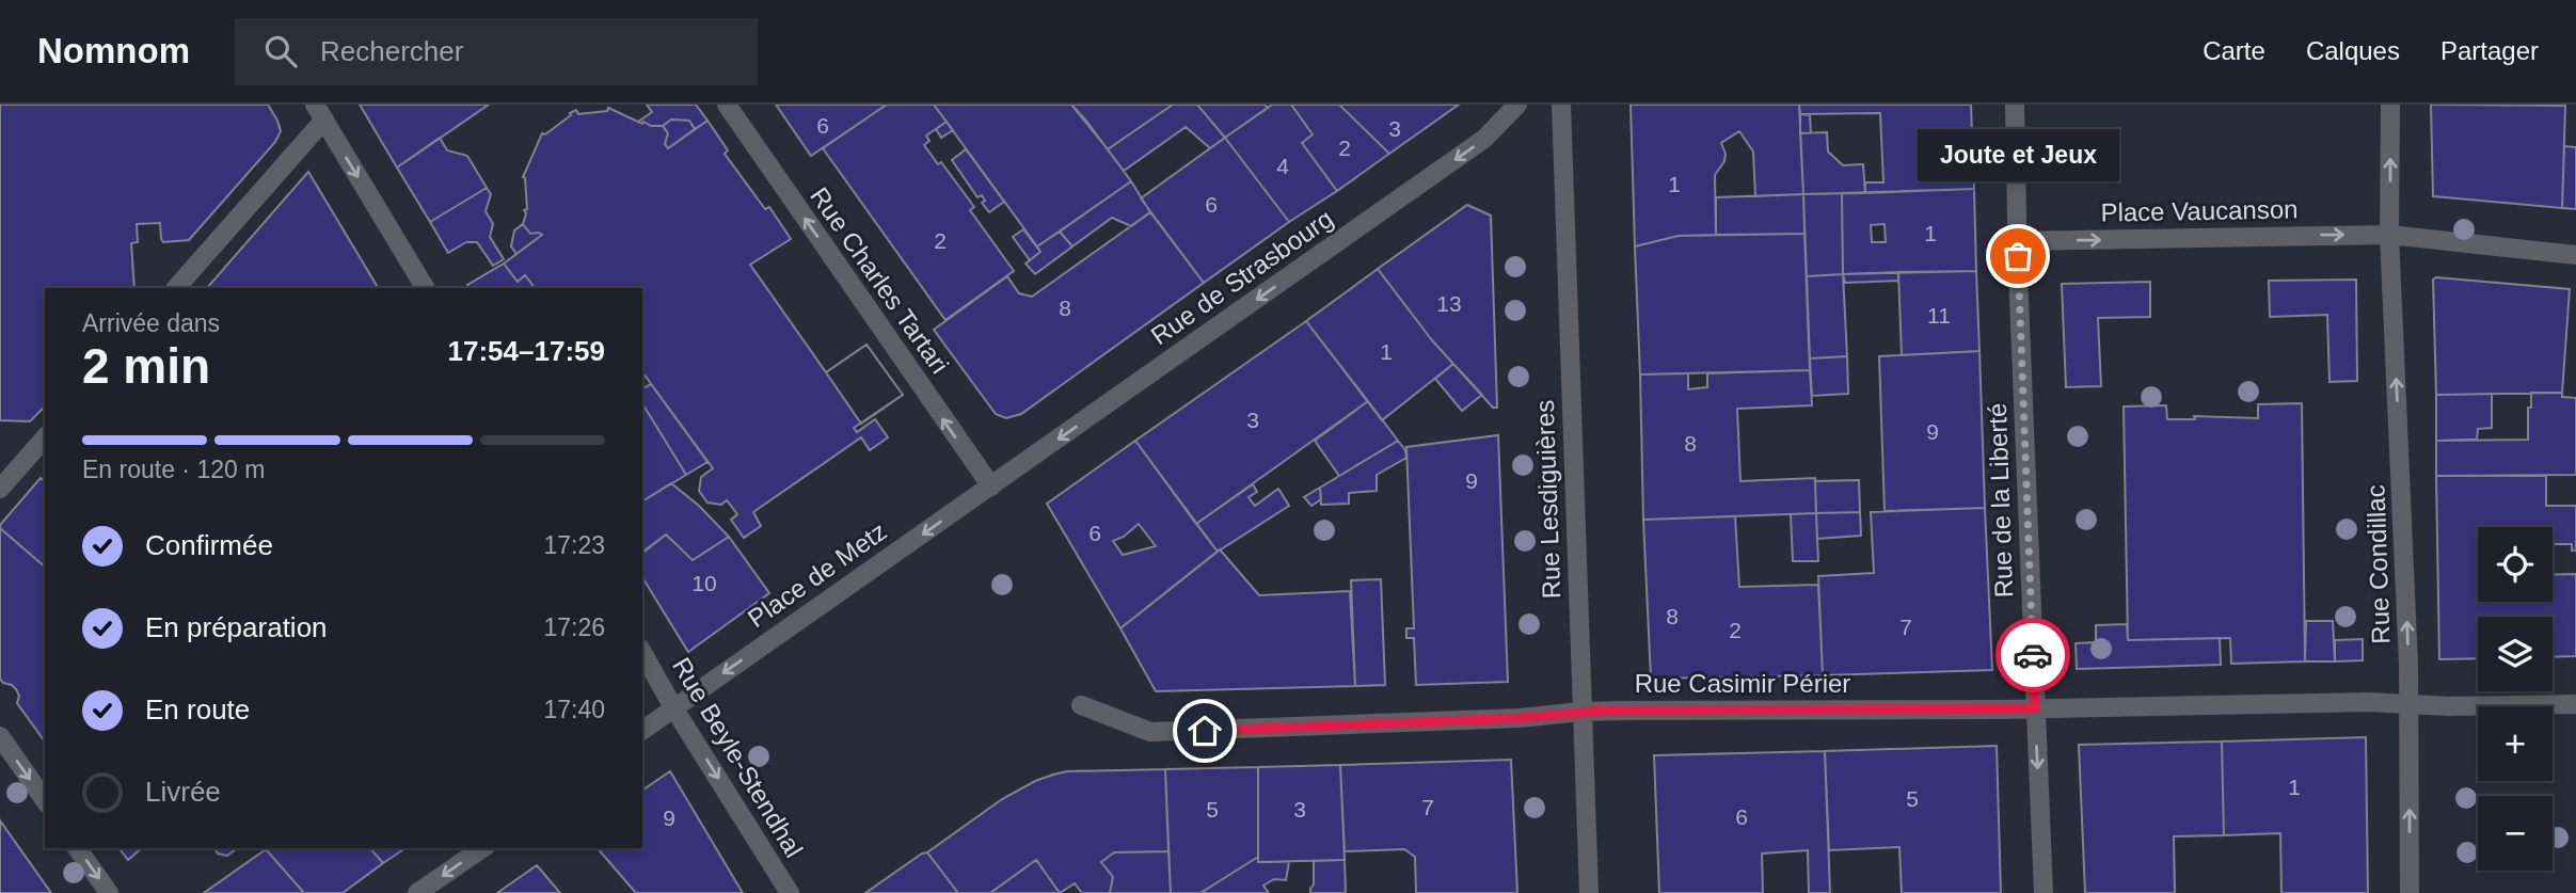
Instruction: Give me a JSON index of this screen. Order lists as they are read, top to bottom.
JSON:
{
  "streets": {
    "street": [
      "Place Vaucanson",
      "Rue de Strasbourg",
      "Rue Charles Tartari",
      "Rue Lesdiguières",
      "Rue de la Liberté",
      "Rue Condillac",
      "Place de Metz",
      "Rue Casimir Périer",
      "Rue Beyle-Stendhal"
    ]
  },
  "crossings": [
    ["Place Vaucanson", "Rue de la Liberté"],
    ["Place Vaucanson", "Rue Condillac"],
    ["Rue de Strasbourg", "Rue Charles Tartari"],
    ["Rue de Strasbourg", "Place de Metz"],
    ["Rue Charles Tartari", "Place de Metz"],
    ["Rue Lesdiguières", "Rue Casimir Périer"],
    ["Rue de la Liberté", "Rue Casimir Périer"],
    ["Rue Condillac", "Rue Casimir Périer"],
    ["Place de Metz", "Rue Beyle-Stendhal"]
  ],
  "one_way": [
    "Place Vaucanson",
    "Rue de Strasbourg",
    "Rue Charles Tartari",
    "Rue Condillac",
    "Place de Metz",
    "Rue Beyle-Stendhal"
  ],
  "places": ["Joute et Jeux"],
  "house_numbers": [
    "6",
    "3",
    "2",
    "4",
    "1",
    "6",
    "1",
    "2",
    "13",
    "8",
    "11",
    "1",
    "3",
    "9",
    "8",
    "9",
    "6",
    "10",
    "8",
    "7",
    "2",
    "1",
    "5",
    "7",
    "5",
    "3",
    "6",
    "9"
  ],
  "page": {
    "header": "Nomnom",
    "search": "Rechercher",
    "nav": ["Carte", "Calques", "Partager"],
    "bubble": "Joute et Jeux",
    "heading": ["2 min", "Arrivée dans", "17:54–17:59"],
    "bar": "En route · 120 m",
    "list": [
      ["Confirmée", "17:23"],
      ["En préparation", "17:26"],
      ["En route", "17:40"],
      "Livrée"
    ],
    "map_buttons": ["+", "−"]
  }
}
